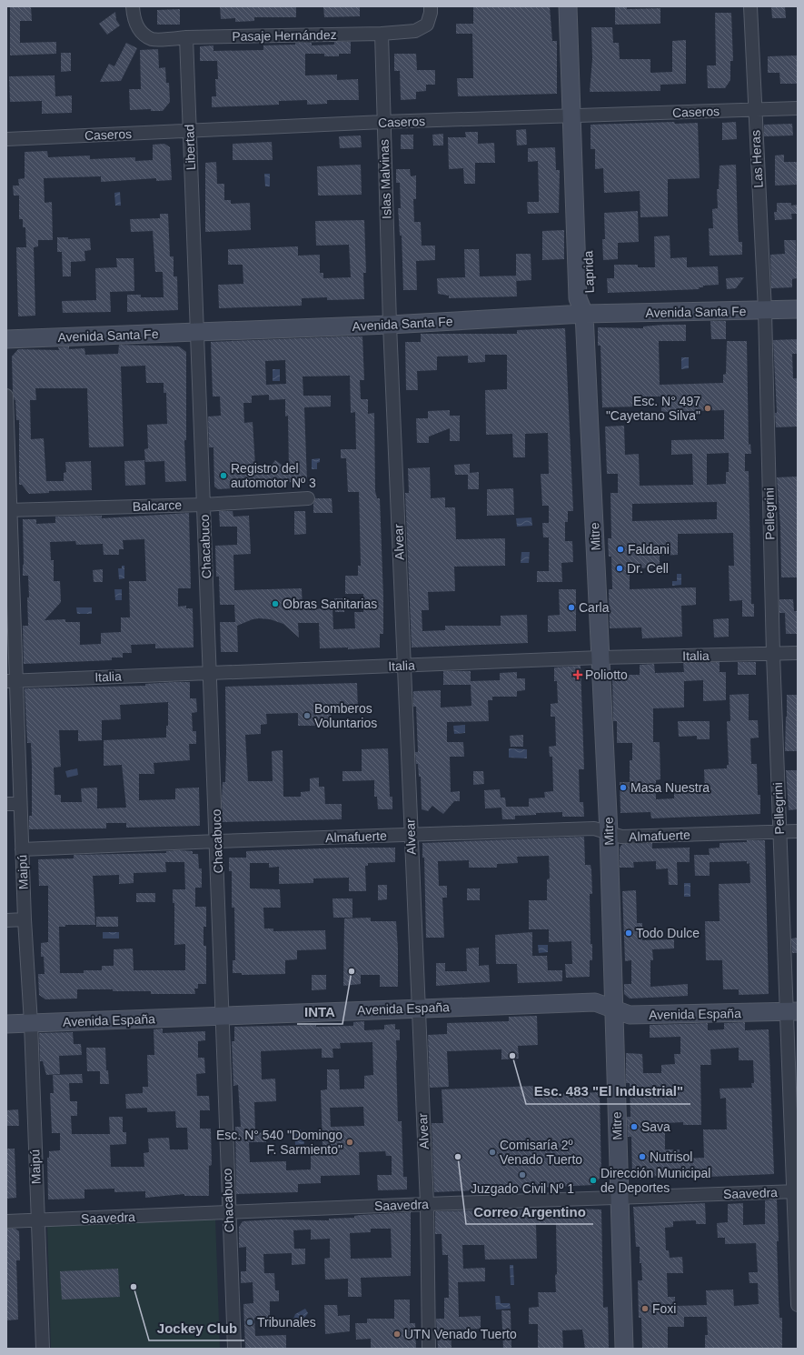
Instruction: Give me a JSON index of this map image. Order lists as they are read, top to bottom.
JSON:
{
  "streets": {
    "main road": [
      "Laprida",
      "Avenida Santa Fe",
      "Mitre",
      "Avenida España"
    ],
    "street": [
      "Pasaje Hernández",
      "Caseros",
      "Libertad",
      "Las Heras",
      "Islas Malvinas",
      "Balcarce",
      "Pellegrini",
      "Alvear",
      "Chacabuco",
      "Italia",
      "Almafuerte",
      "Maipú",
      "Saavedra"
    ]
  },
  "crossings": [
    ["Pasaje Hernández", "Libertad"],
    ["Pasaje Hernández", "Islas Malvinas"],
    ["Caseros", "Libertad"],
    ["Caseros", "Las Heras"],
    ["Caseros", "Islas Malvinas"],
    ["Caseros", "Laprida"],
    ["Libertad", "Avenida Santa Fe"],
    ["Libertad", "Chacabuco"],
    ["Las Heras", "Avenida Santa Fe"],
    ["Las Heras", "Pellegrini"],
    ["Islas Malvinas", "Avenida Santa Fe"],
    ["Islas Malvinas", "Alvear"],
    ["Laprida", "Avenida Santa Fe"],
    ["Laprida", "Mitre"],
    ["Avenida Santa Fe", "Pellegrini"],
    ["Avenida Santa Fe", "Mitre"],
    ["Avenida Santa Fe", "Alvear"],
    ["Avenida Santa Fe", "Chacabuco"],
    ["Balcarce", "Chacabuco"],
    ["Balcarce", "Maipú"],
    ["Pellegrini", "Italia"],
    ["Pellegrini", "Almafuerte"],
    ["Pellegrini", "Avenida España"],
    ["Pellegrini", "Saavedra"],
    ["Mitre", "Italia"],
    ["Mitre", "Almafuerte"],
    ["Mitre", "Avenida España"],
    ["Mitre", "Saavedra"],
    ["Alvear", "Italia"],
    ["Alvear", "Almafuerte"],
    ["Alvear", "Avenida España"],
    ["Alvear", "Saavedra"],
    ["Chacabuco", "Italia"],
    ["Chacabuco", "Almafuerte"],
    ["Chacabuco", "Avenida España"],
    ["Chacabuco", "Saavedra"],
    ["Italia", "Maipú"],
    ["Almafuerte", "Maipú"],
    ["Maipú", "Avenida España"],
    ["Maipú", "Saavedra"]
  ],
  "places": {
    "other": [
      "Esc. N° 497 \"Cayetano Silva\"",
      "Registro del automotor Nº 3",
      "Faldani",
      "Dr. Cell",
      "Obras Sanitarias",
      "Carla",
      "Bomberos Voluntarios",
      "Masa Nuestra",
      "Todo Dulce",
      "INTA",
      "Esc. 483 \"El Industrial\"",
      "Sava",
      "Esc. N° 540 \"Domingo F. Sarmiento\"",
      "Comisaría 2º Venado Tuerto",
      "Correo Argentino",
      "Nutrisol",
      "Juzgado Civil Nº 1",
      "Dirección Municipal de Deportes",
      "Jockey Club",
      "Foxi",
      "Tribunales",
      "UTN Venado Tuerto"
    ],
    "health": ["Poliotto"]
  }
}
